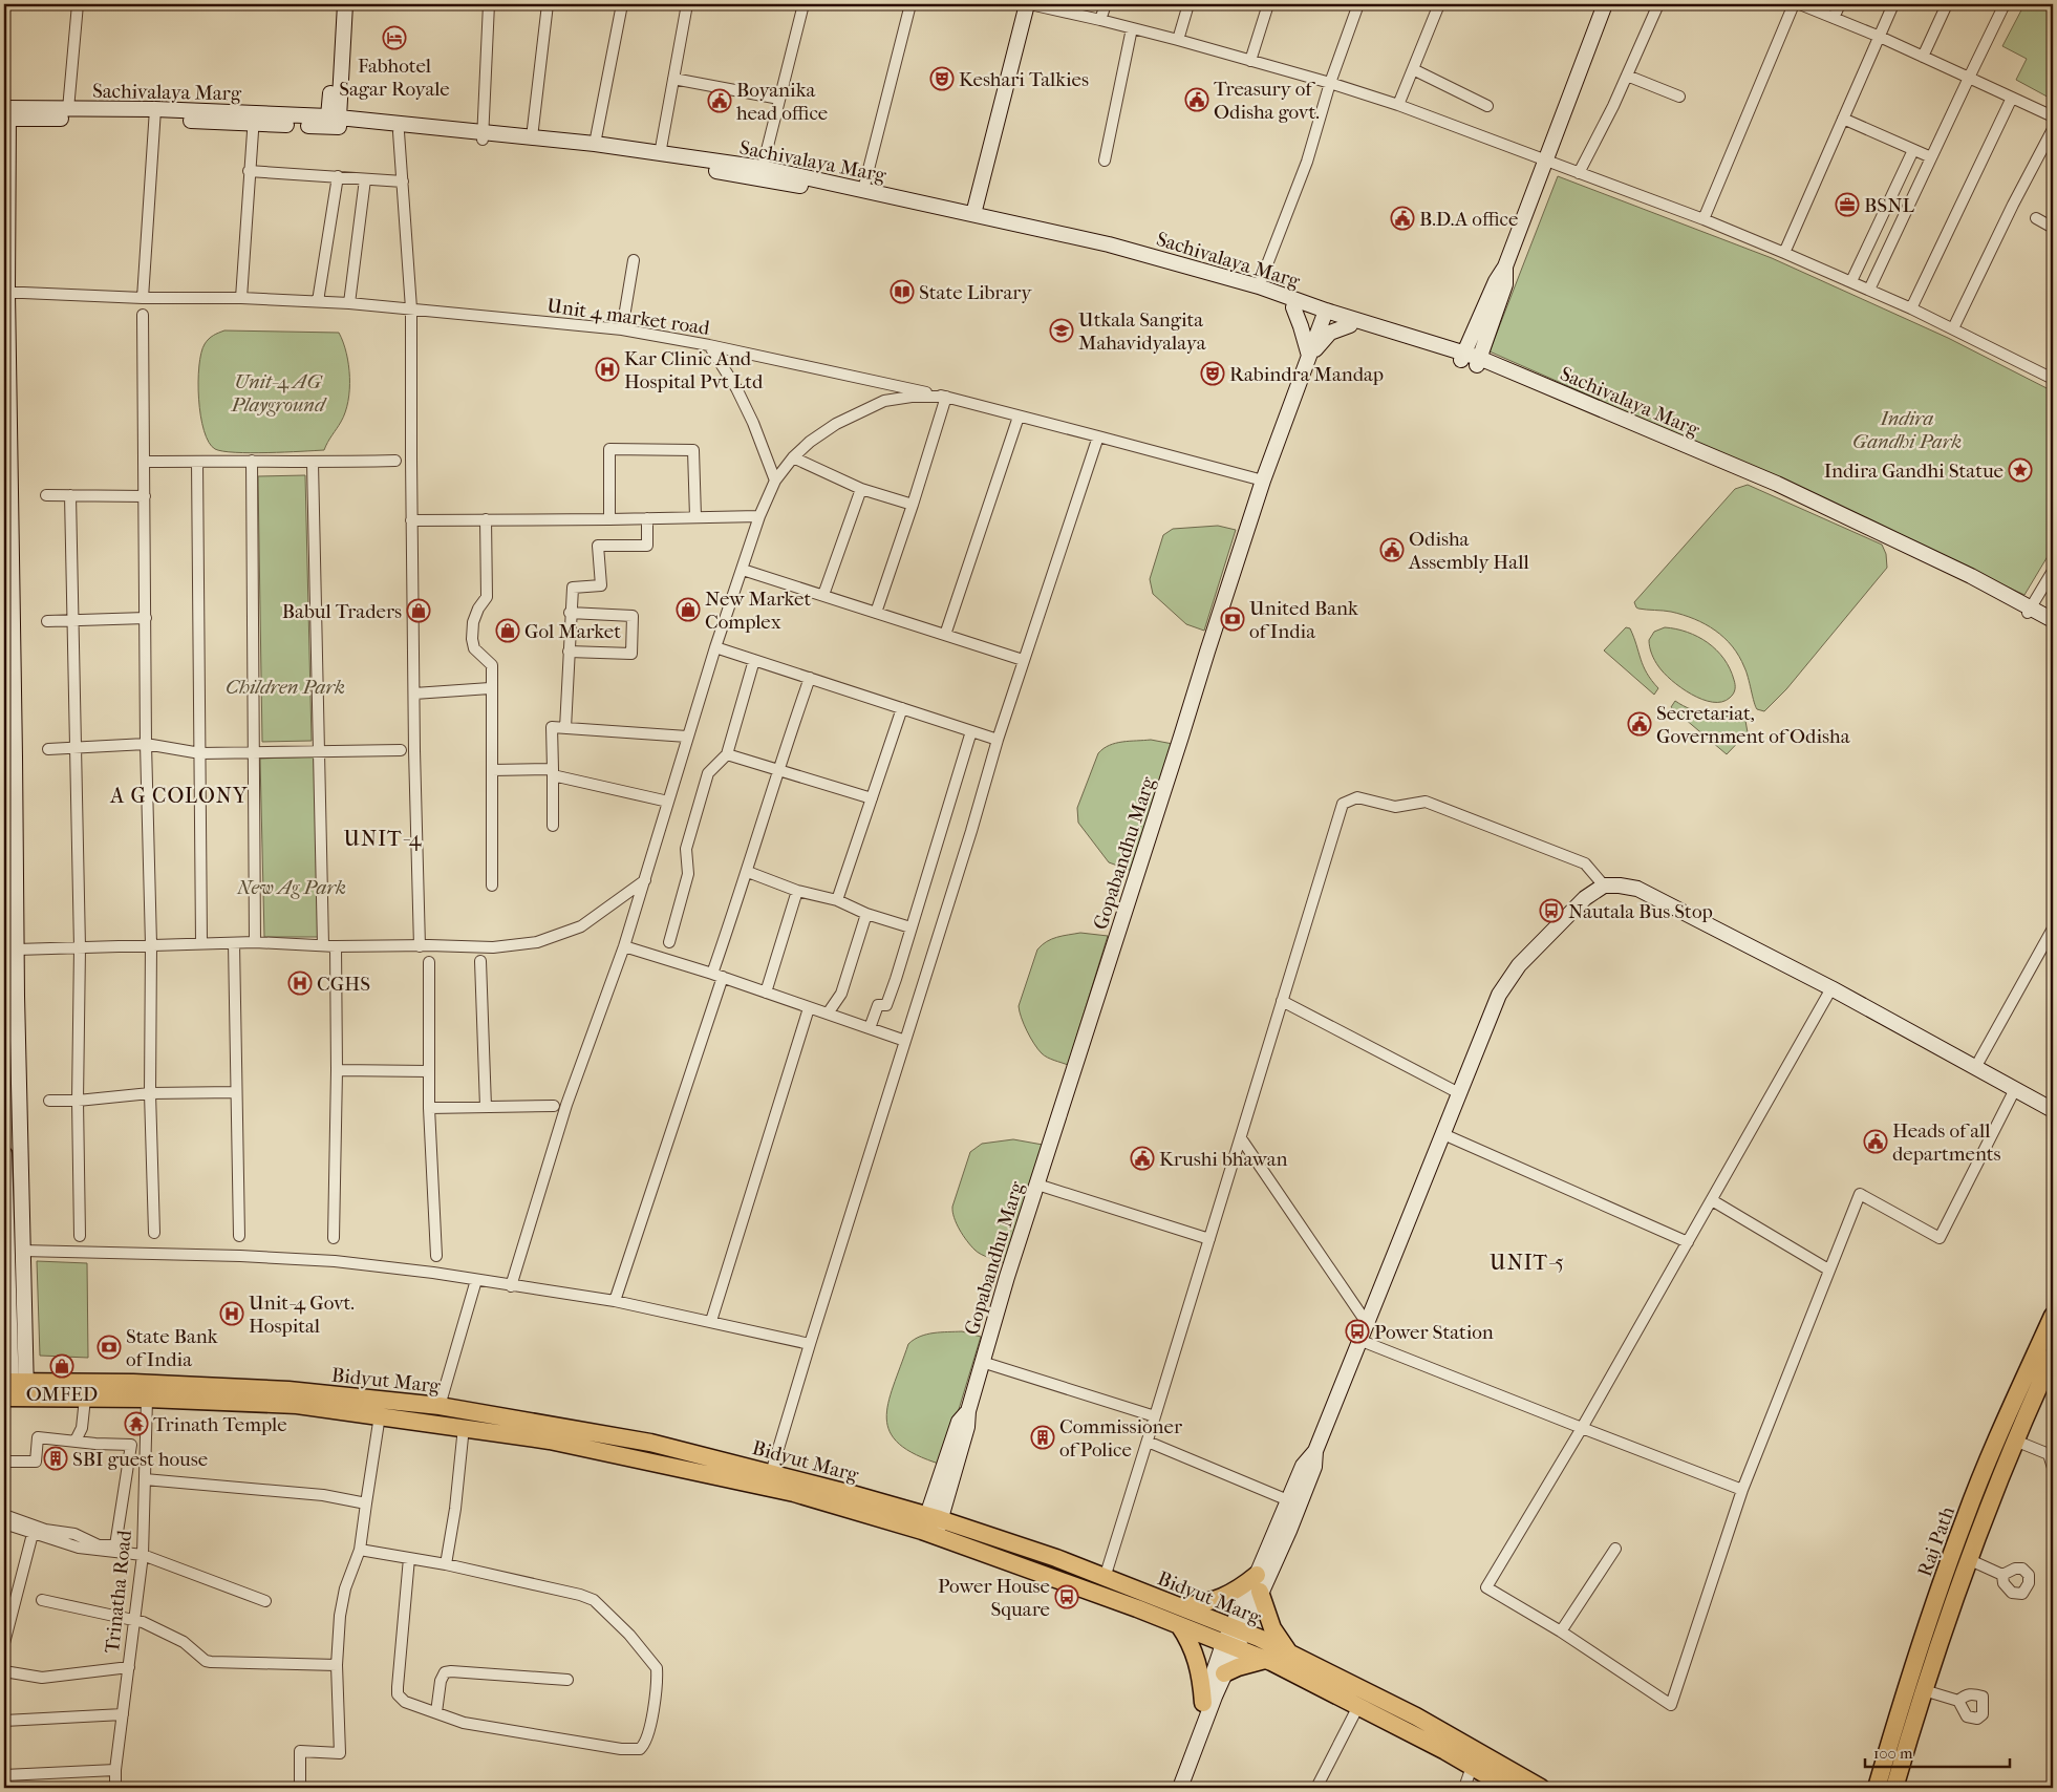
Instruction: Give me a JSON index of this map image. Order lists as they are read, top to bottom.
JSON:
{
  "streets": {
    "main road": ["Bidyut Marg", "Raj Path"],
    "street": [
      "Sachivalaya Marg",
      "Unit 4 market road",
      "Gopabandhu Marg",
      "Trinatha Road"
    ]
  },
  "crossings": [
    ["Sachivalaya Marg", "Gopabandhu Marg"],
    ["Unit 4 market road", "Gopabandhu Marg"],
    ["Gopabandhu Marg", "Bidyut Marg"],
    ["Bidyut Marg", "Trinatha Road"]
  ],
  "districts": ["A G COLONY", "UNIT-4", "UNIT-5"],
  "parks": [
    "Unit-4 AG Playground",
    "Indira Gandhi Park",
    "Children Park",
    "New Ag Park"
  ],
  "places": {
    "hotel": ["Fabhotel Sagar Royale"],
    "theatre": ["Keshari Talkies", "Rabindra Mandap"],
    "public building": [
      "Treasury of Odisha govt.",
      "Boyanika head office",
      "B.D.A office",
      "Odisha Assembly Hall",
      "Secretariat, Government of Odisha",
      "Heads of all departments",
      "Krushi bhawan"
    ],
    "office": ["BSNL"],
    "library": ["State Library"],
    "school or university": ["Utkala Sangita Mahavidyalaya"],
    "hospital": ["Kar Clinic And Hospital Pvt Ltd", "CGHS", "Unit-4 Govt. Hospital"],
    "place": ["Indira Gandhi Statue"],
    "shop": [
      "New Market Complex",
      "Babul Traders",
      "Gol Market",
      "OMFED"
    ],
    "bank": ["United Bank of India", "State Bank of India"],
    "bus stop": ["Nautala Bus Stop", "Power Station", "Power House Square"],
    "temple": ["Trinath Temple"],
    "building": ["Commissioner of Police", "SBI guest house"]
  },
  "scale_bar": "100 m"
}
